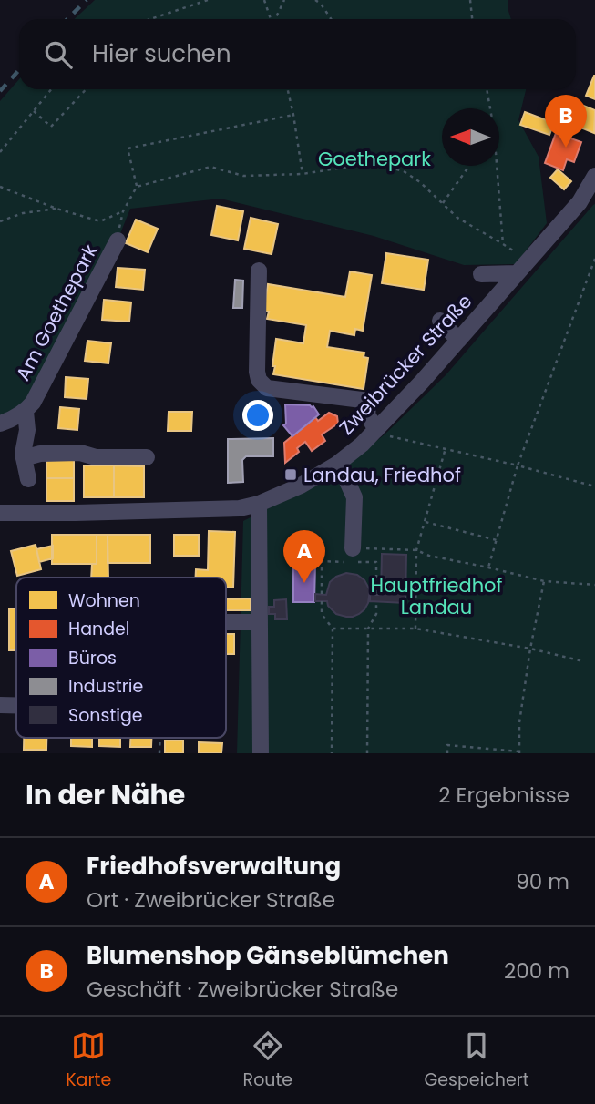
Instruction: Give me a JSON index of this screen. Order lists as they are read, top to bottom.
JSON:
{
  "streets": {
    "street": ["Am Goethepark", "Zweibrücker Straße"]
  },
  "parks": ["Goethepark", "Hauptfriedhof Landau"],
  "places": {
    "transit": ["Landau, Friedhof"]
  },
  "legend": [
    "Wohnen",
    "Handel",
    "Büros",
    "Industrie",
    "Sonstige"
  ],
  "north": "left",
  "page": {
    "search": "Hier suchen",
    "pins": ["B", "A"],
    "heading": ["In der Nähe", "2 Ergebnisse"],
    "list": [
      {
        "mark": "A",
        "name": "Friedhofsverwaltung",
        "note": "Ort · Zweibrücker Straße",
        "value": "90 m"
      },
      {
        "mark": "B",
        "name": "Blumenshop Gänseblümchen",
        "note": "Geschäft · Zweibrücker Straße",
        "value": "200 m"
      }
    ],
    "nav": ["Karte", "Route", "Gespeichert"]
  }
}
